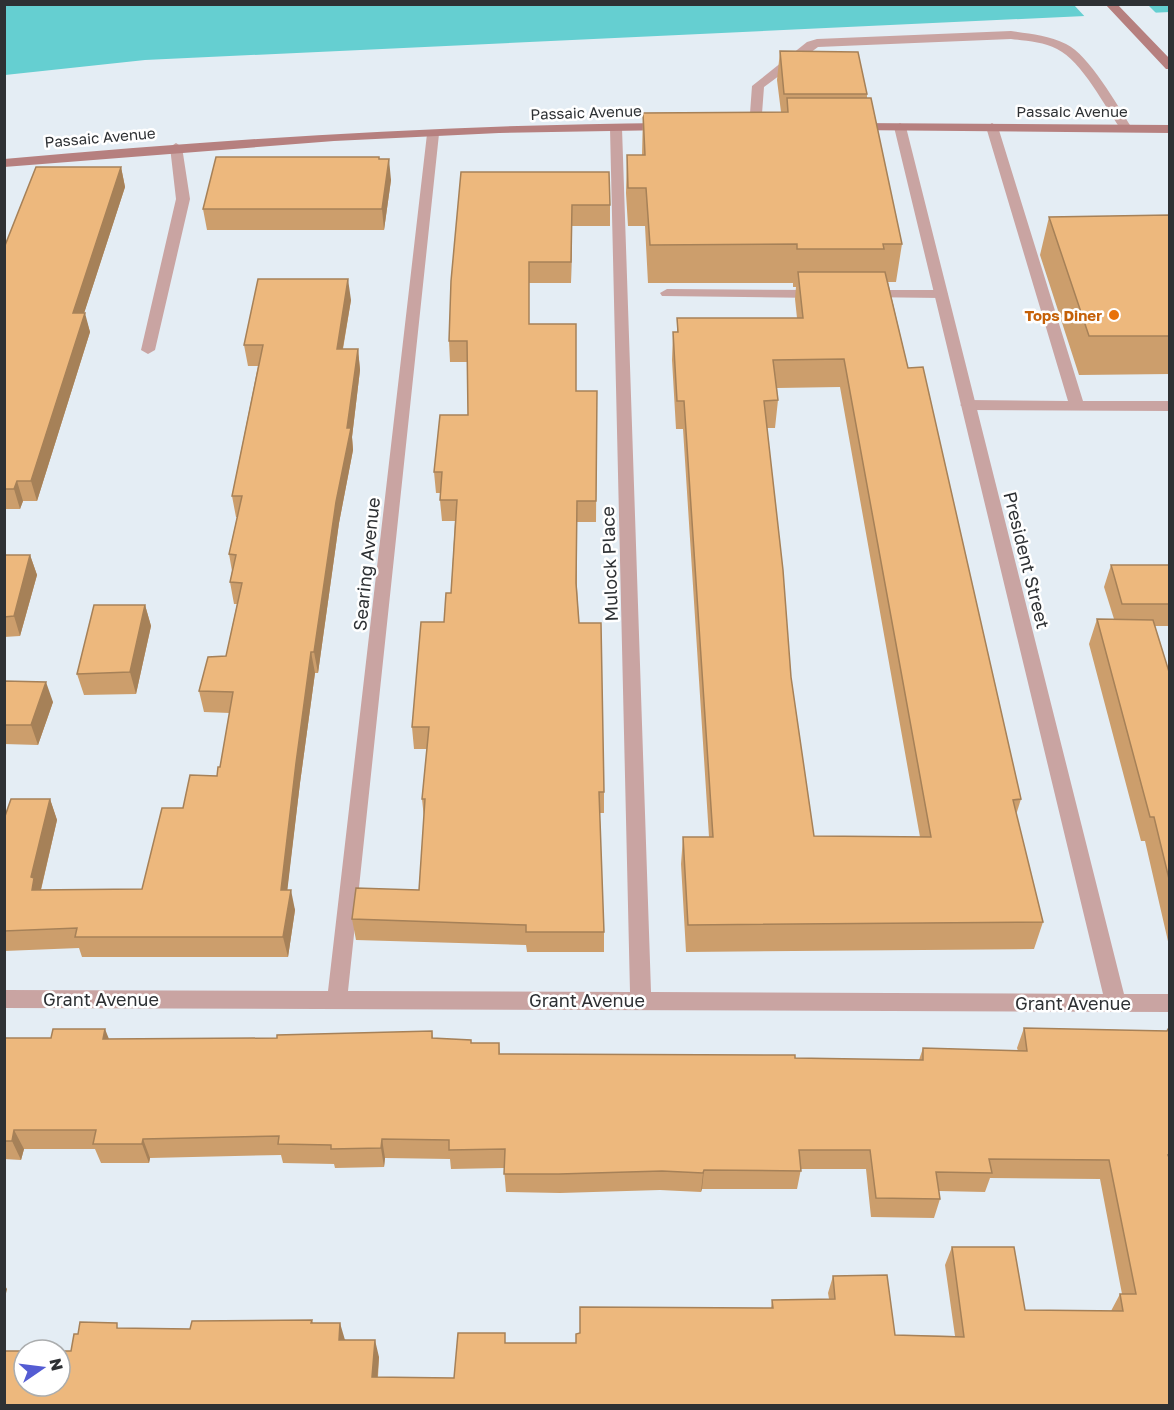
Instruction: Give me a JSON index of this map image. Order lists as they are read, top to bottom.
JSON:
{
  "streets": {
    "main road": ["Passaic Avenue"],
    "street": [
      "President Street",
      "Searing Avenue",
      "Mulock Place",
      "Grant Avenue"
    ]
  },
  "crossings": [
    ["Passaic Avenue", "President Street"],
    ["Passaic Avenue", "Searing Avenue"],
    ["Passaic Avenue", "Mulock Place"],
    ["President Street", "Grant Avenue"],
    ["Searing Avenue", "Grant Avenue"],
    ["Mulock Place", "Grant Avenue"]
  ],
  "places": ["Tops Diner"],
  "north": "right"
}
